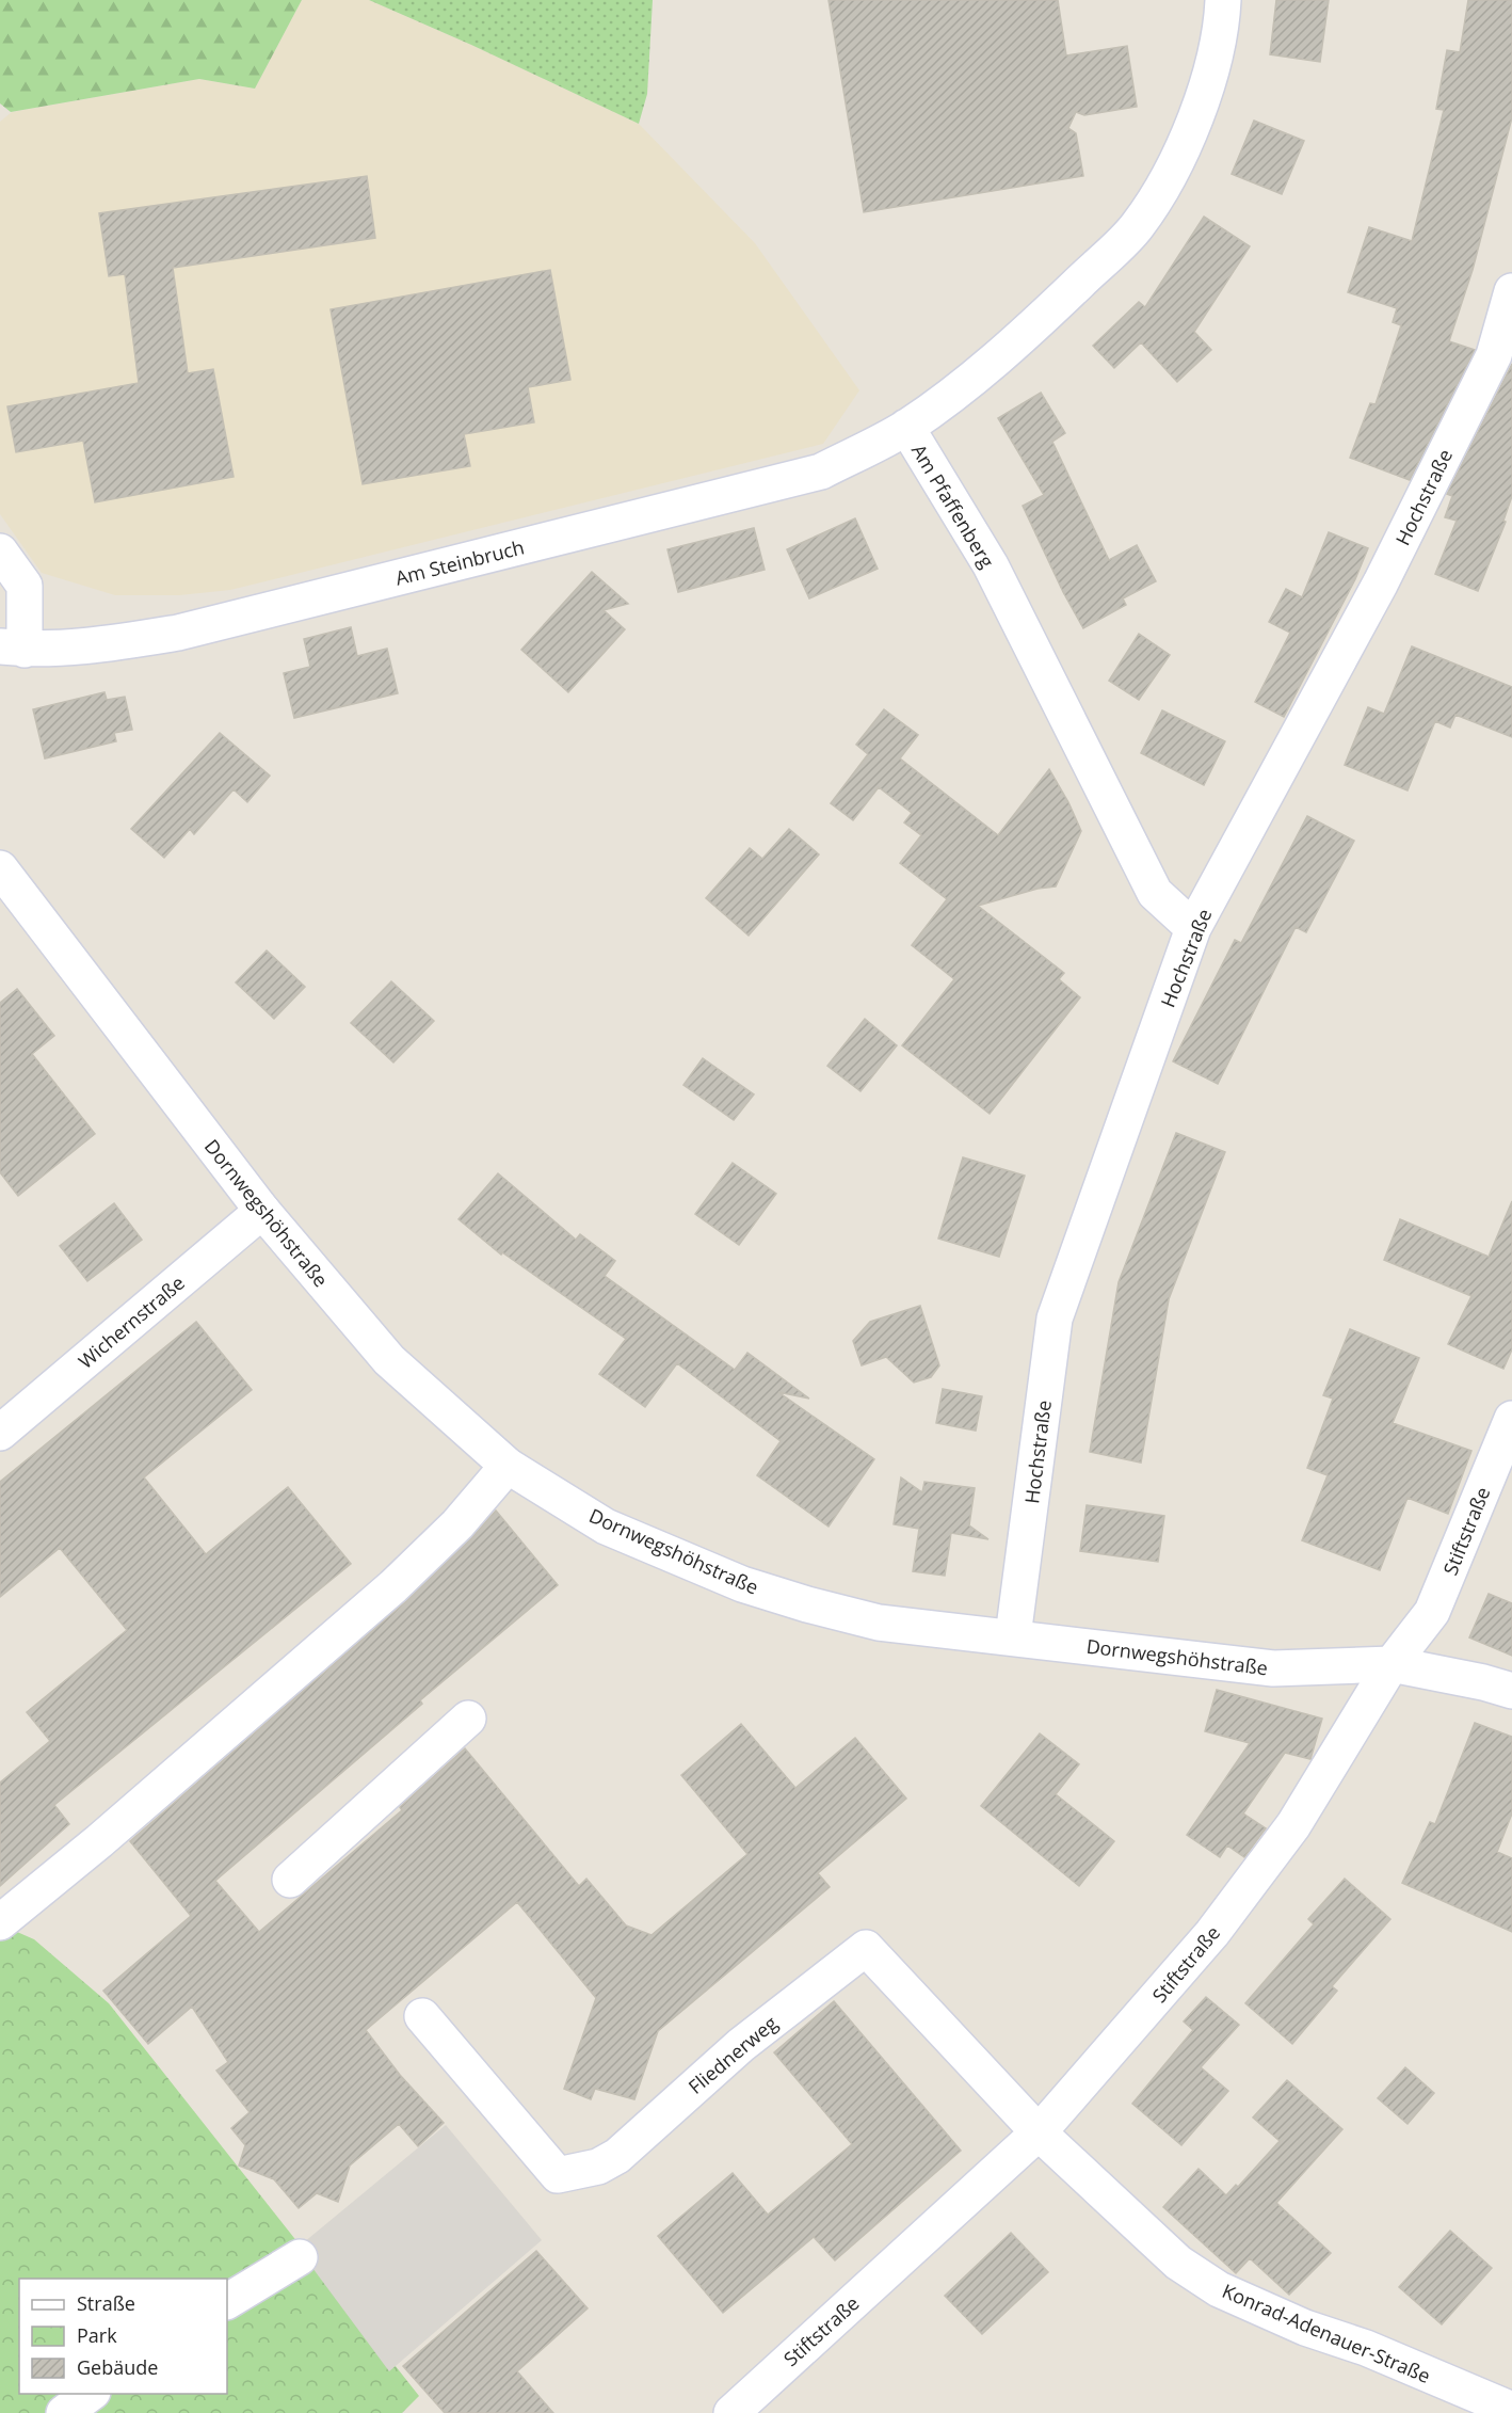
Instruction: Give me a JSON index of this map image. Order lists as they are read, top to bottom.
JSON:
{
  "streets": {
    "street": [
      "Hochstraße",
      "Am Pfaffenberg",
      "Am Steinbruch",
      "Dornwegshöhstraße",
      "Wichernstraße",
      "Stiftstraße",
      "Fliednerweg",
      "Konrad-Adenauer-Straße"
    ]
  },
  "crossings": [
    ["Hochstraße", "Am Pfaffenberg"],
    ["Hochstraße", "Dornwegshöhstraße"],
    ["Am Pfaffenberg", "Am Steinbruch"],
    ["Dornwegshöhstraße", "Wichernstraße"],
    ["Dornwegshöhstraße", "Stiftstraße"],
    ["Stiftstraße", "Fliednerweg"],
    ["Stiftstraße", "Konrad-Adenauer-Straße"],
    ["Fliednerweg", "Konrad-Adenauer-Straße"]
  ],
  "legend": ["Straße", "Park", "Gebäude"]
}
